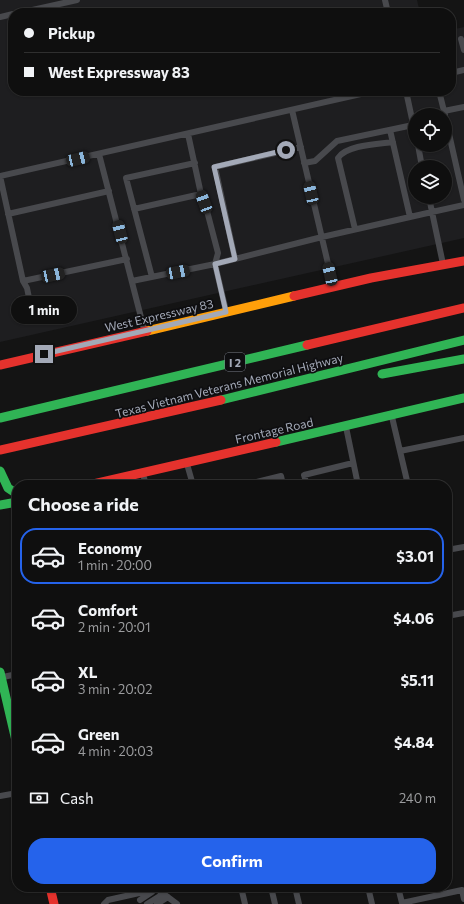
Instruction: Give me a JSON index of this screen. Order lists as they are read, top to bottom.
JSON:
{
  "streets": {
    "main road": [
      "West Expressway 83",
      "I 2",
      "Texas Vietnam Veterans Memorial Highway",
      "Frontage Road"
    ]
  },
  "page": {
    "banner": ["Pickup", "West Expressway 83"],
    "bubble": "1 min",
    "heading": "Choose a ride",
    "list": [
      {
        "name": "Economy",
        "note": "1 min · 20:00",
        "value": "$3.01"
      },
      {
        "name": "Comfort",
        "note": "2 min · 20:01",
        "value": "$4.06"
      },
      {
        "name": "XL",
        "note": "3 min · 20:02",
        "value": "$5.11"
      },
      {
        "name": "Green",
        "note": "4 min · 20:03",
        "value": "$4.84"
      }
    ],
    "pay": ["Cash", "240 m"],
    "buttons": "Confirm"
  }
}
